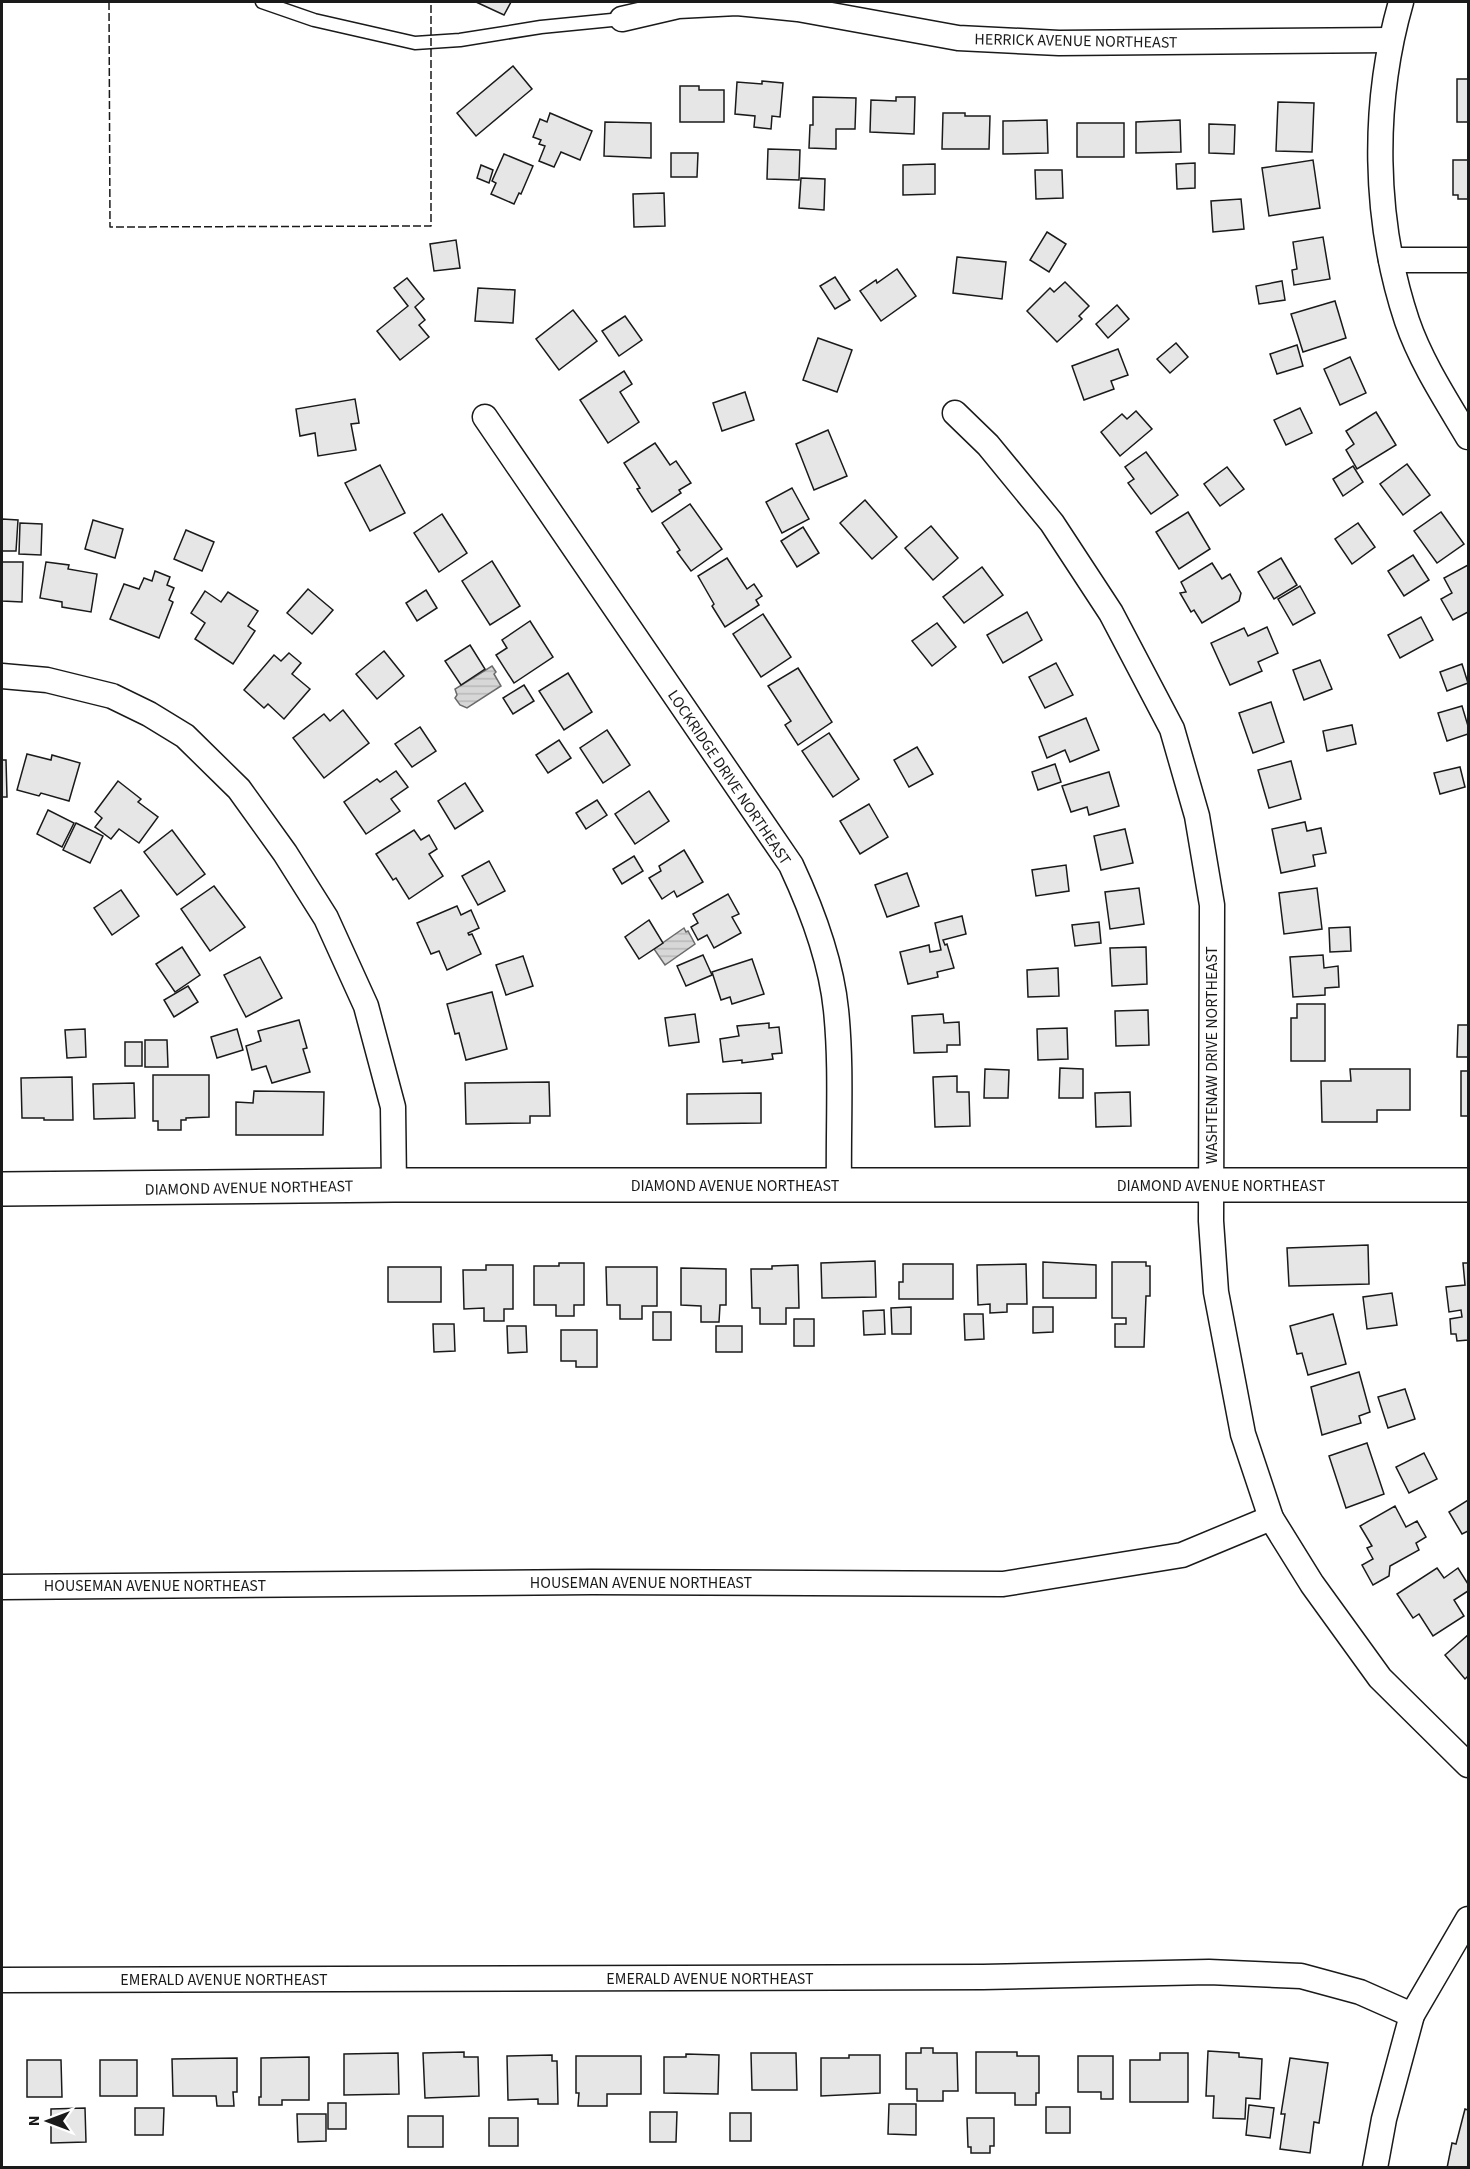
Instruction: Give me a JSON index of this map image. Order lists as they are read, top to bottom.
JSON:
{
  "streets": {
    "street": [
      "HERRICK AVENUE NORTHEAST",
      "LOCKRIDGE DRIVE NORTHEAST",
      "WASHTENAW DRIVE NORTHEAST",
      "DIAMOND AVENUE NORTHEAST",
      "HOUSEMAN AVENUE NORTHEAST",
      "EMERALD AVENUE NORTHEAST"
    ]
  },
  "crossings": [
    ["LOCKRIDGE DRIVE NORTHEAST", "DIAMOND AVENUE NORTHEAST"],
    ["WASHTENAW DRIVE NORTHEAST", "DIAMOND AVENUE NORTHEAST"],
    ["WASHTENAW DRIVE NORTHEAST", "HOUSEMAN AVENUE NORTHEAST"]
  ],
  "north": "left"
}
